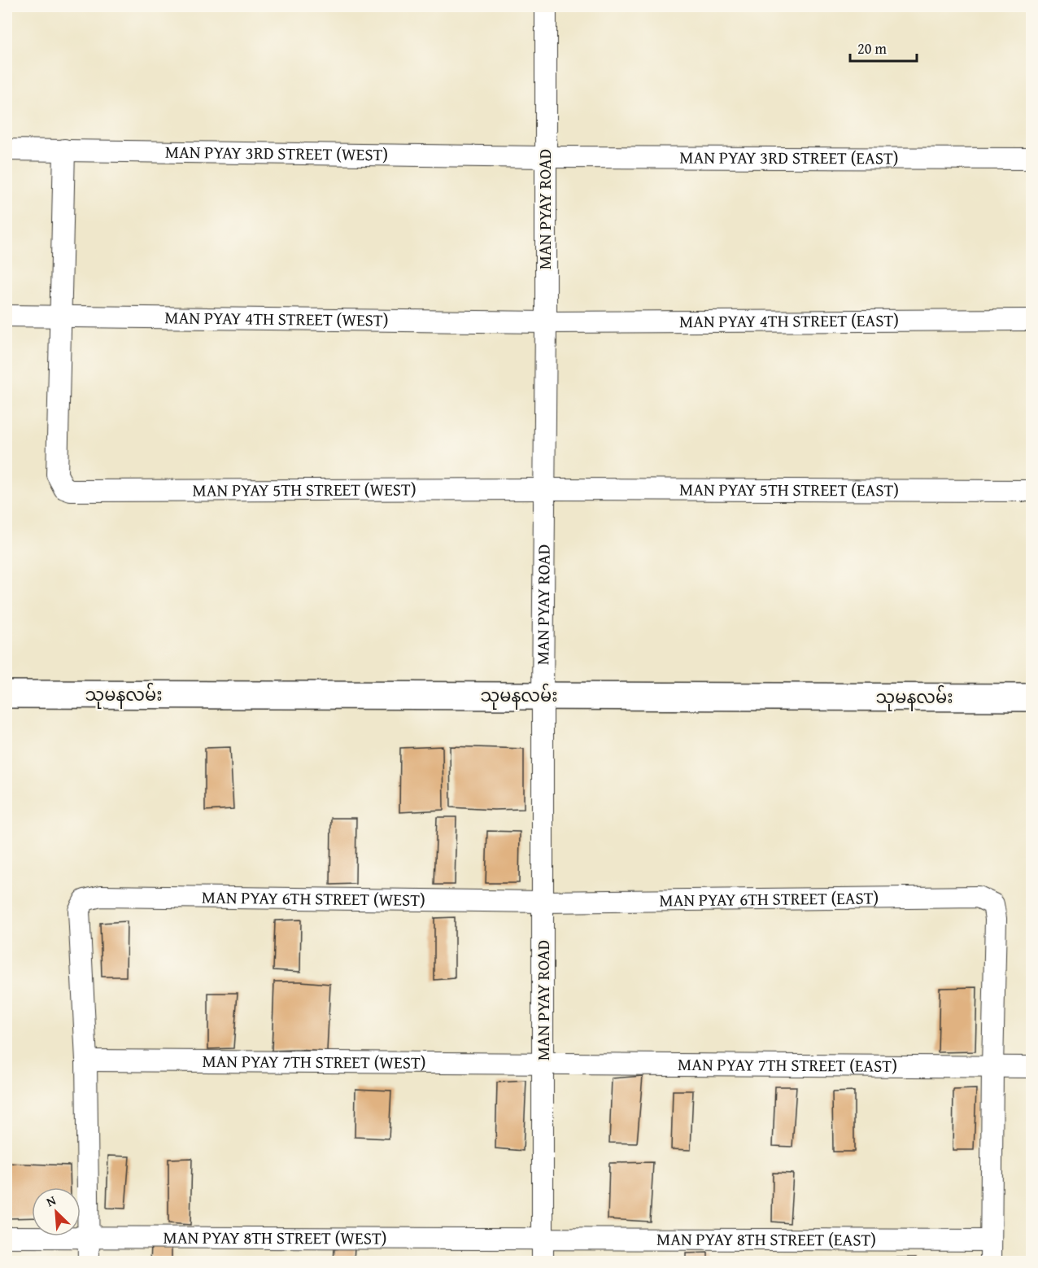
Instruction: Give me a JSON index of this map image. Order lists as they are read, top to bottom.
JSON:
{
  "streets": {
    "street": [
      "MAN PYAY 3RD STREET (WEST)",
      "MAN PYAY 3RD STREET (EAST)",
      "MAN PYAY ROAD",
      "MAN PYAY 4TH STREET (WEST)",
      "MAN PYAY 4TH STREET (EAST)",
      "MAN PYAY 5TH STREET (WEST)",
      "MAN PYAY 5TH STREET (EAST)",
      "သုမနလမ်း",
      "MAN PYAY 6TH STREET (WEST)",
      "MAN PYAY 6TH STREET (EAST)",
      "MAN PYAY 7TH STREET (WEST)",
      "MAN PYAY 7TH STREET (EAST)",
      "MAN PYAY 8TH STREET (WEST)",
      "MAN PYAY 8TH STREET (EAST)"
    ]
  },
  "crossings": [
    ["MAN PYAY 3RD STREET (WEST)", "MAN PYAY 3RD STREET (EAST)"],
    ["MAN PYAY 3RD STREET (WEST)", "MAN PYAY ROAD"],
    ["MAN PYAY 3RD STREET (EAST)", "MAN PYAY ROAD"],
    ["MAN PYAY ROAD", "MAN PYAY 4TH STREET (WEST)"],
    ["MAN PYAY ROAD", "MAN PYAY 4TH STREET (EAST)"],
    ["MAN PYAY ROAD", "MAN PYAY 5TH STREET (WEST)"],
    ["MAN PYAY ROAD", "MAN PYAY 5TH STREET (EAST)"],
    ["MAN PYAY ROAD", "သုမနလမ်း"],
    ["MAN PYAY ROAD", "MAN PYAY 6TH STREET (WEST)"],
    ["MAN PYAY ROAD", "MAN PYAY 6TH STREET (EAST)"],
    ["MAN PYAY ROAD", "MAN PYAY 7TH STREET (WEST)"],
    ["MAN PYAY ROAD", "MAN PYAY 7TH STREET (EAST)"],
    ["MAN PYAY ROAD", "MAN PYAY 8TH STREET (WEST)"],
    ["MAN PYAY ROAD", "MAN PYAY 8TH STREET (EAST)"],
    ["MAN PYAY 4TH STREET (WEST)", "MAN PYAY 4TH STREET (EAST)"],
    ["MAN PYAY 4TH STREET (WEST)", "MAN PYAY 5TH STREET (WEST)"],
    ["MAN PYAY 5TH STREET (WEST)", "MAN PYAY 5TH STREET (EAST)"],
    ["MAN PYAY 6TH STREET (WEST)", "MAN PYAY 6TH STREET (EAST)"],
    ["MAN PYAY 6TH STREET (WEST)", "MAN PYAY 7TH STREET (WEST)"],
    ["MAN PYAY 6TH STREET (EAST)", "MAN PYAY 7TH STREET (EAST)"],
    ["MAN PYAY 7TH STREET (WEST)", "MAN PYAY 7TH STREET (EAST)"],
    ["MAN PYAY 8TH STREET (WEST)", "MAN PYAY 8TH STREET (EAST)"]
  ],
  "scale_bar": "20 m",
  "north": "top left"
}
